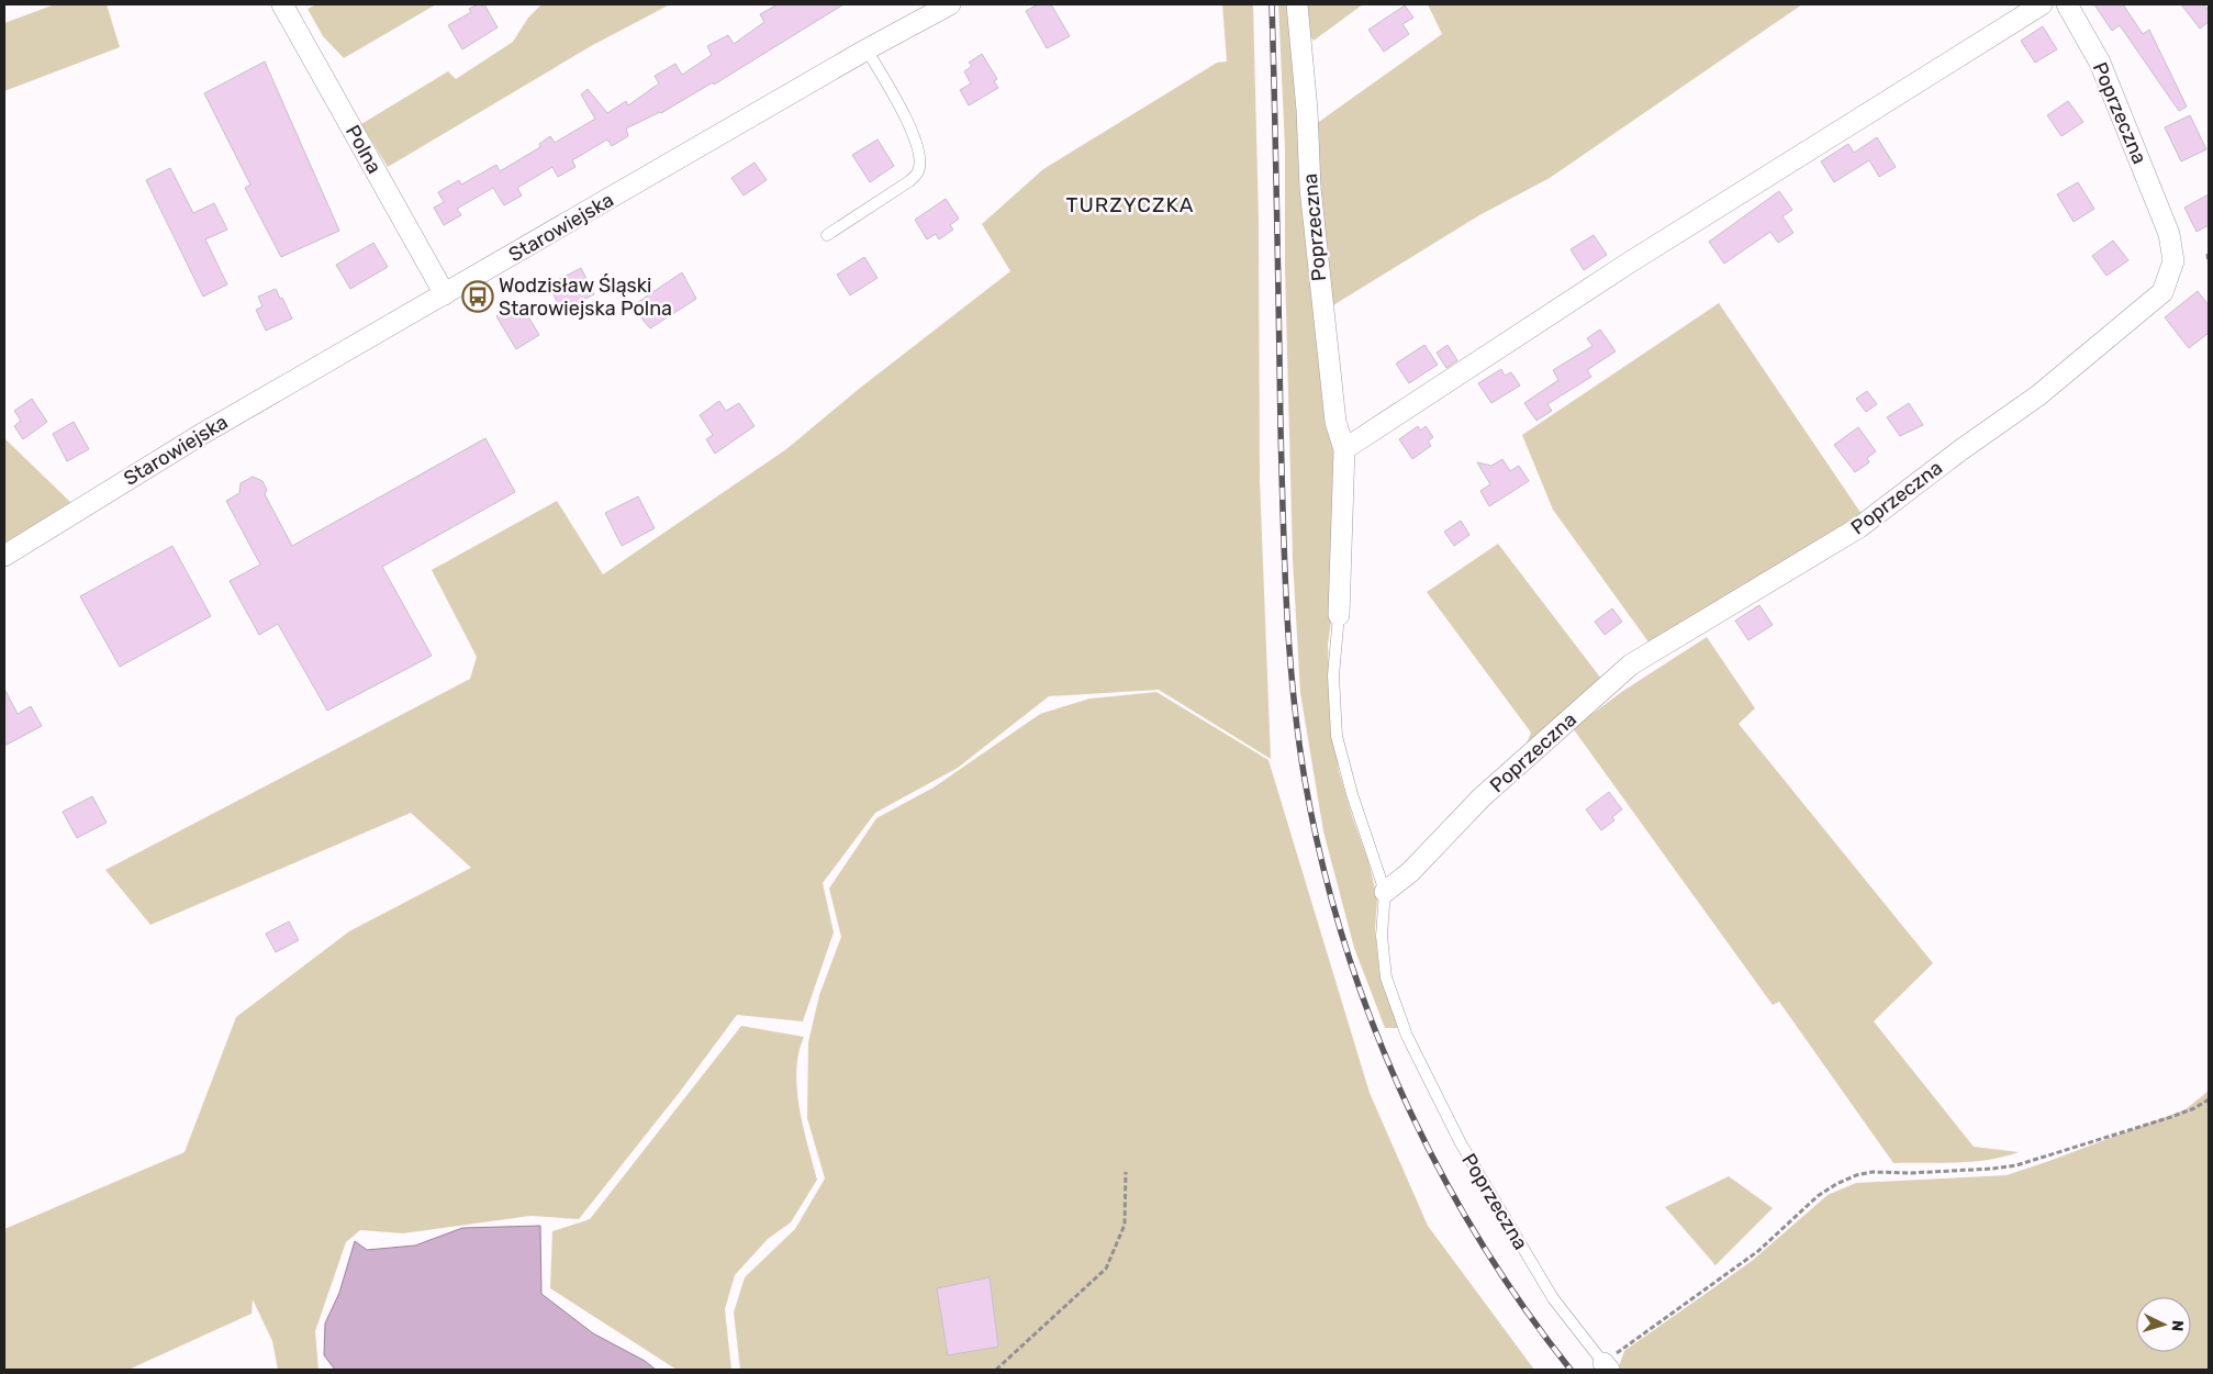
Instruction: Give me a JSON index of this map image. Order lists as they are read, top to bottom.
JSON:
{
  "streets": {
    "street": ["Poprzeczna", "Polna", "Starowiejska"]
  },
  "crossings": [
    ["Polna", "Starowiejska"]
  ],
  "districts": ["TURZYCZKA"],
  "places": {
    "bus stop": ["Wodzisław Śląski Starowiejska Polna"]
  },
  "north": "right"
}
